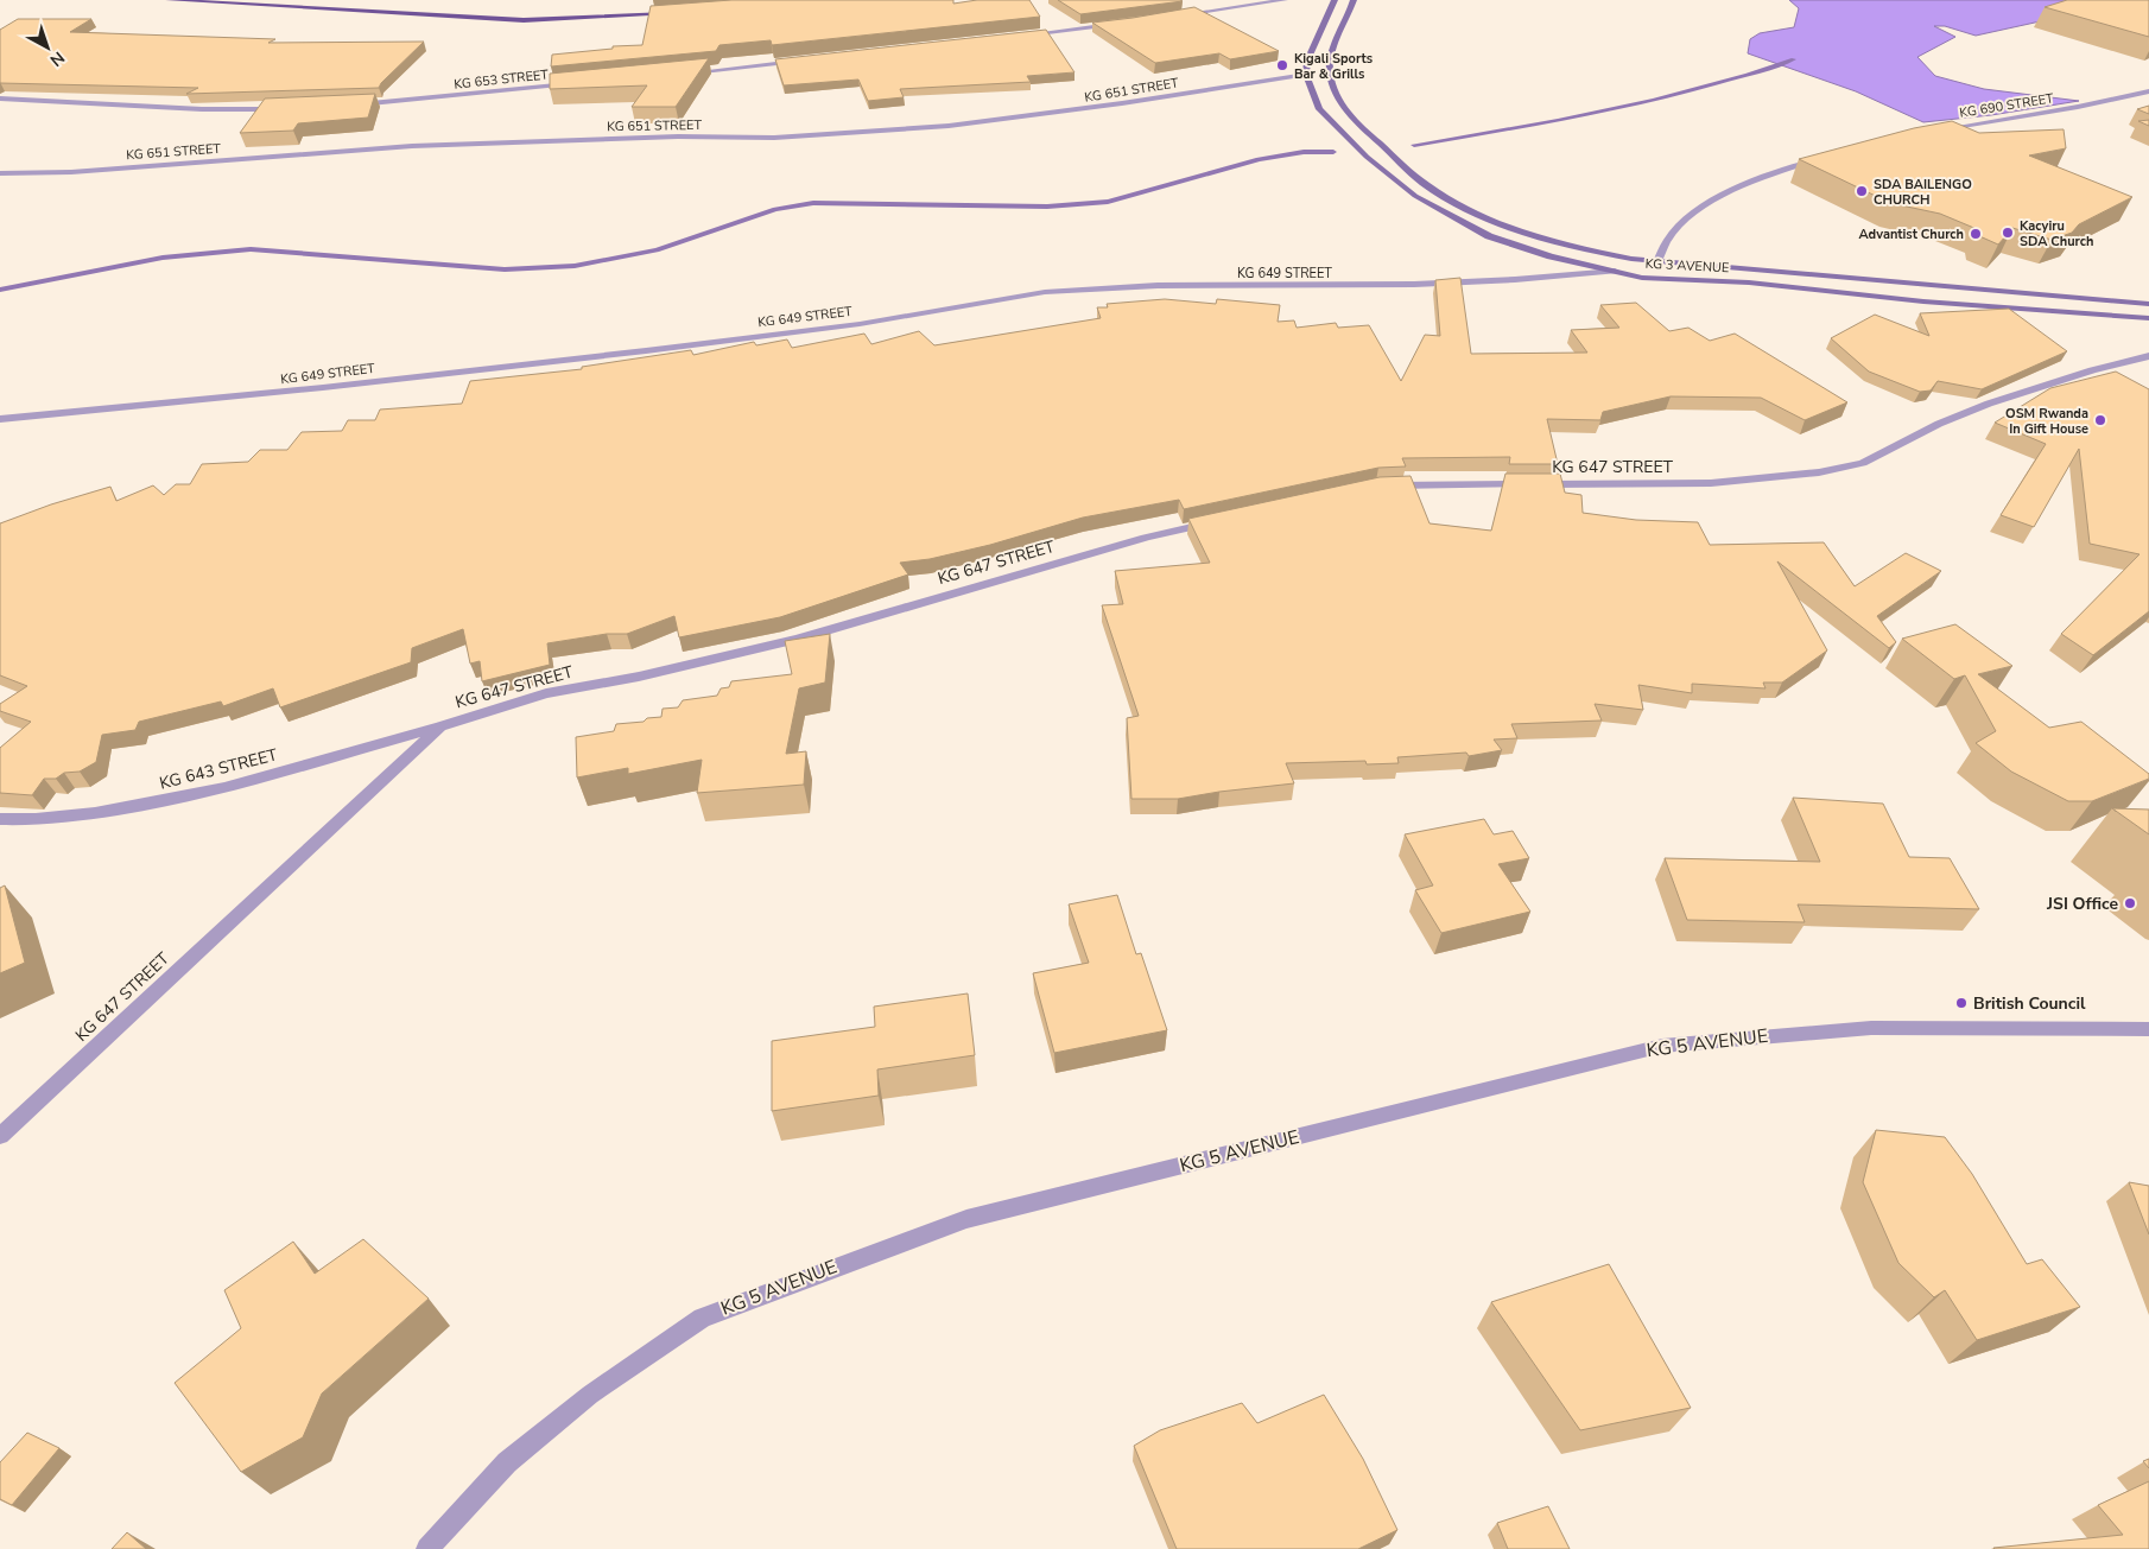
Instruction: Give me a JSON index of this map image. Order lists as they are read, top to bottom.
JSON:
{
  "streets": {
    "main road": ["KG 3 AVENUE"],
    "street": [
      "KG 653 STREET",
      "KG 651 STREET",
      "KG 690 STREET",
      "KG 649 STREET",
      "KG 647 STREET",
      "KG 643 STREET",
      "KG 5 AVENUE"
    ]
  },
  "crossings": [
    ["KG 651 STREET", "KG 3 AVENUE"],
    ["KG 3 AVENUE", "KG 649 STREET"],
    ["KG 647 STREET", "KG 643 STREET"]
  ],
  "places": [
    "Kigali Sports Bar & Grills",
    "SDA BAILENGO CHURCH",
    "Kacyiru SDA Church",
    "Advantist Church",
    "OSM Rwanda In Gift House",
    "JSI Office",
    "British Council"
  ],
  "north": "bottom right"
}
